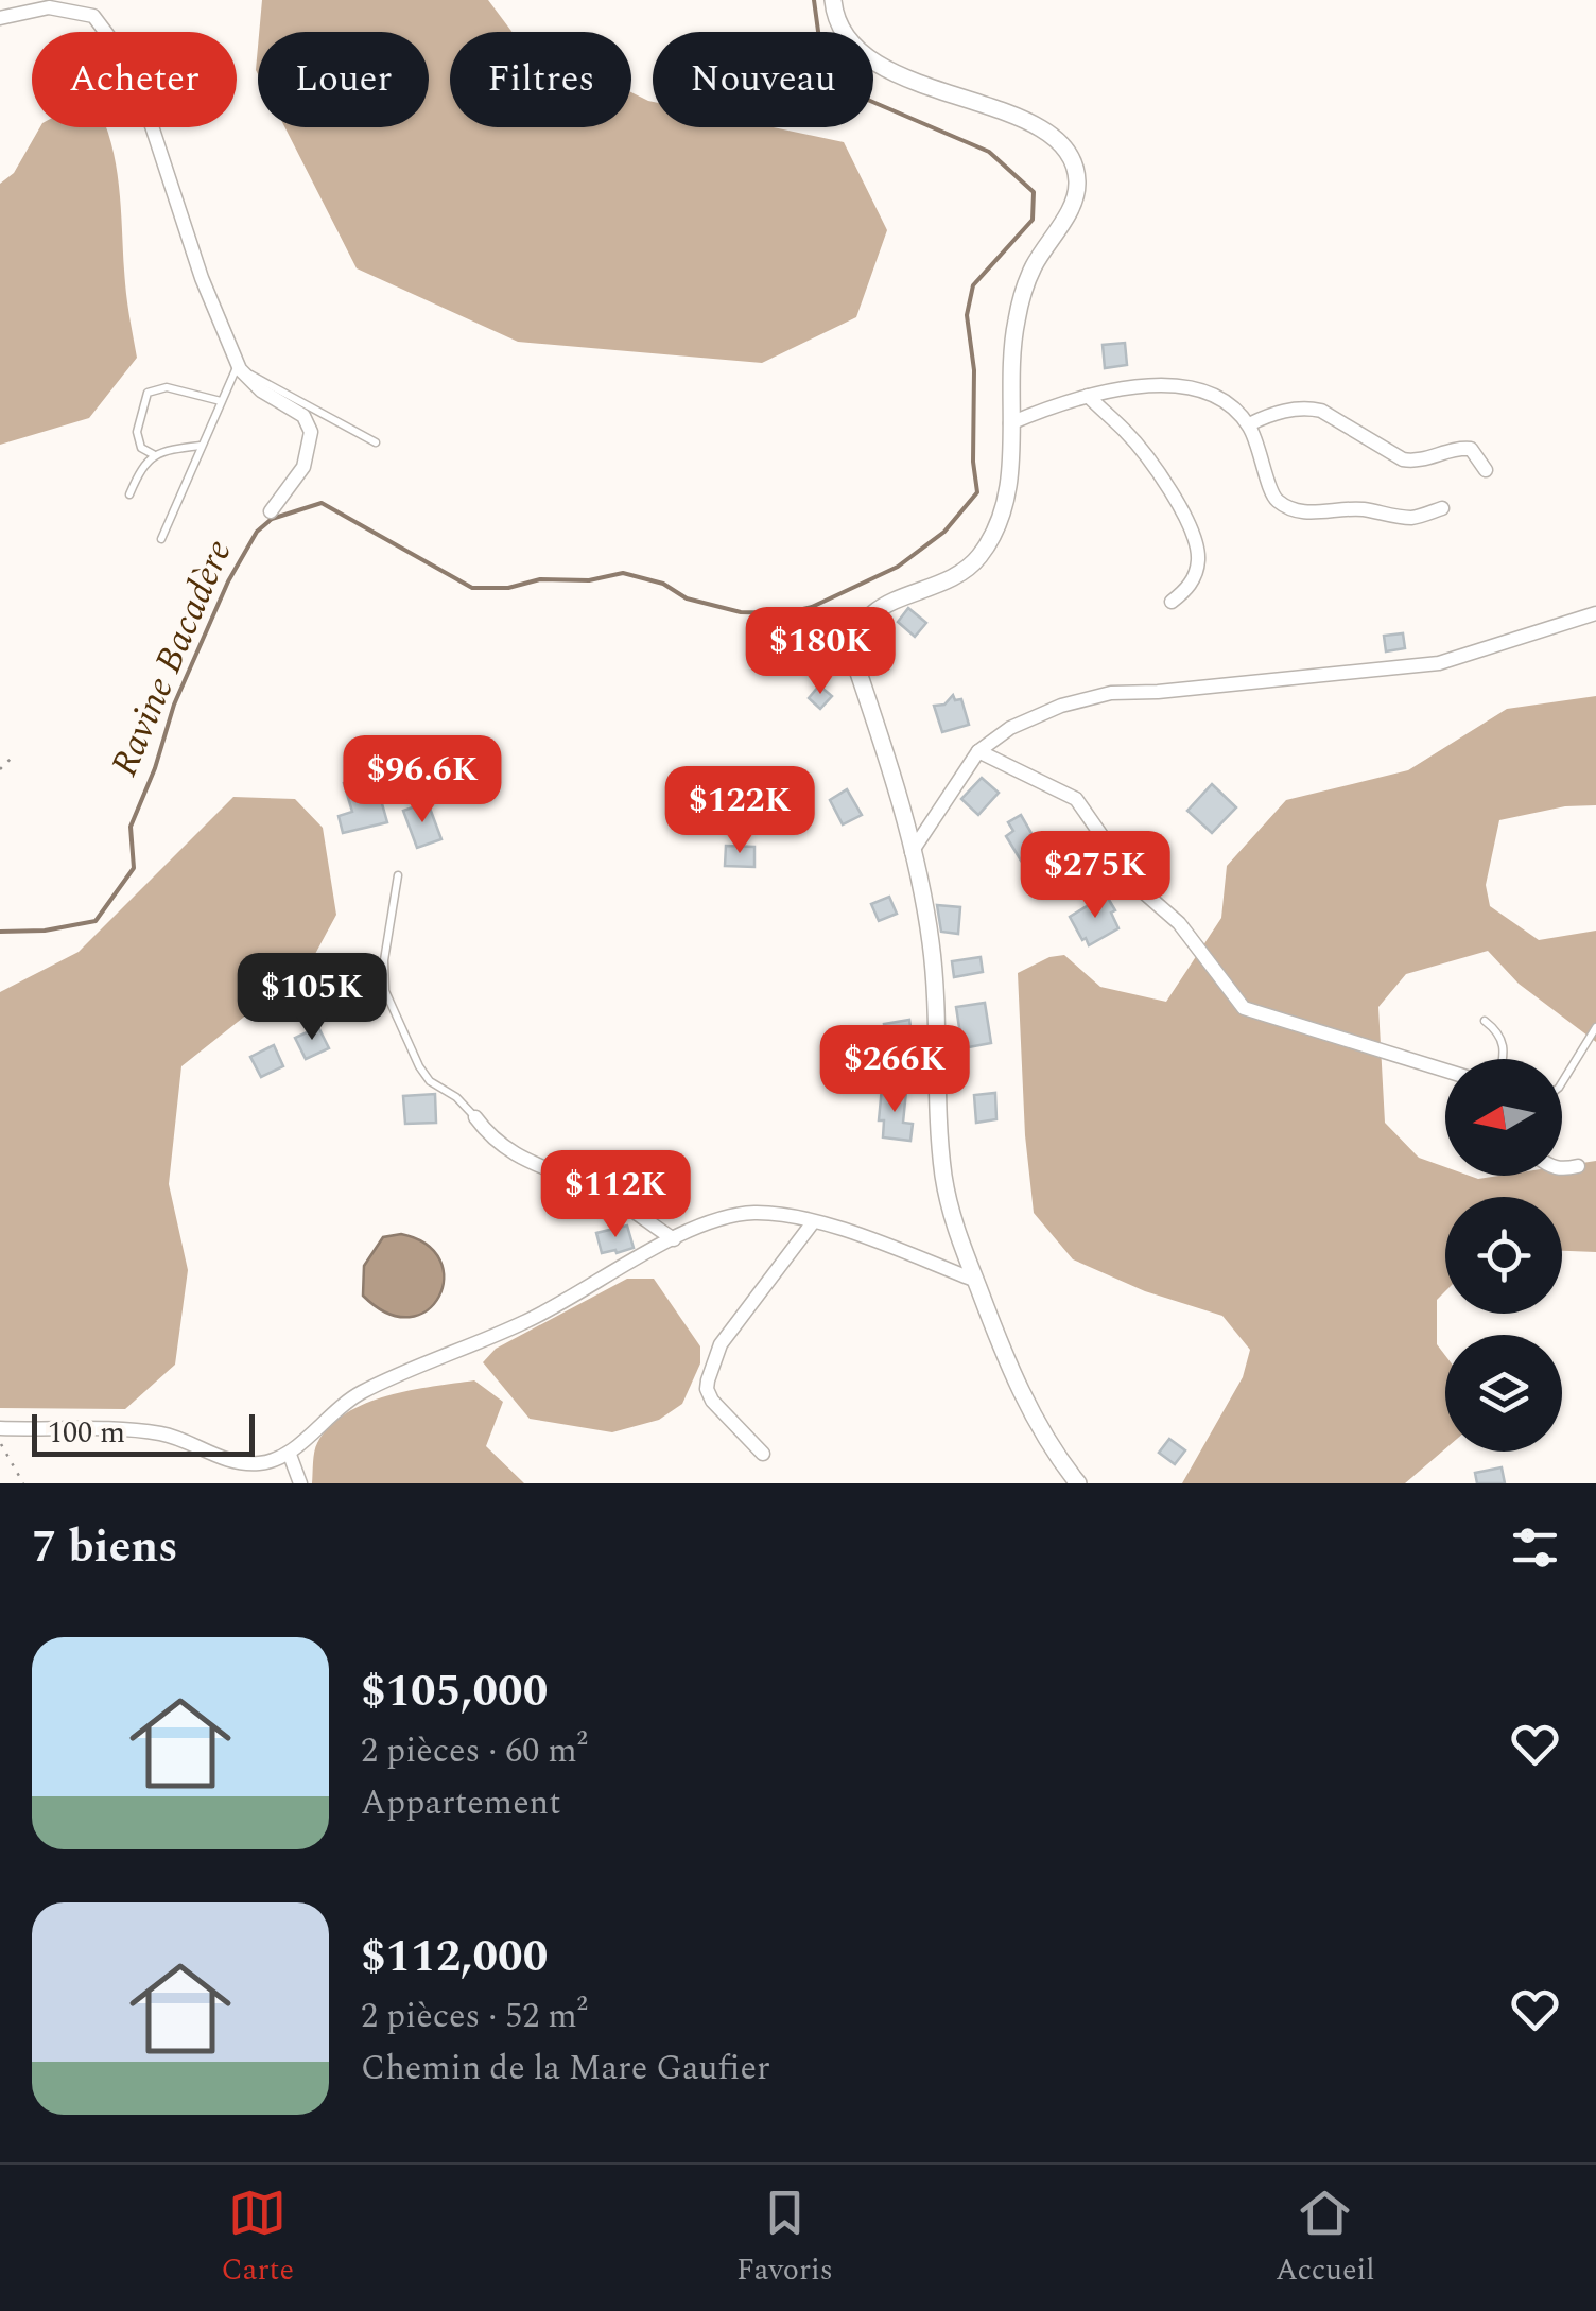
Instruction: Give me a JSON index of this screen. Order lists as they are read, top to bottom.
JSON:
{
  "water": ["Ravine Bacadère"],
  "scale_bar": "100 m",
  "north": "left",
  "page": {
    "chip": [
      "Acheter",
      "Louer",
      "Filtres",
      "Nouveau"
    ],
    "price": [
      "$180K",
      "$96.6K",
      "$122K",
      "$275K",
      "$105K",
      "$266K",
      "$112K"
    ],
    "scale": "100 m",
    "heading": "7 biens",
    "list": [
      {
        "name": "$105,000",
        "note": "2 pièces · 60 m² · Appartement"
      },
      {
        "name": "$112,000",
        "note": "2 pièces · 52 m² · Chemin de la Mare Gaufier"
      }
    ],
    "tabs": ["Carte", "Favoris", "Accueil"]
  }
}
